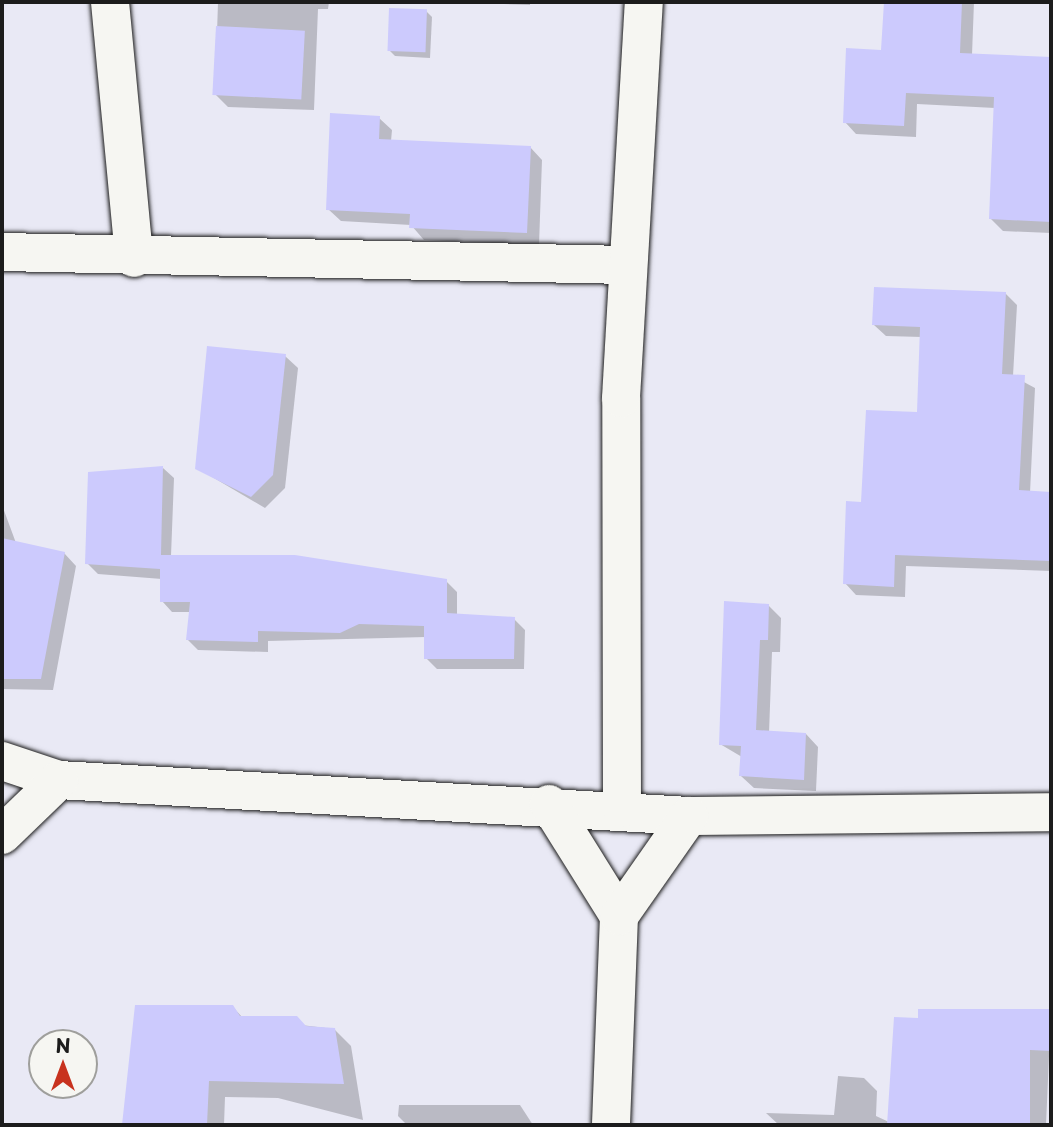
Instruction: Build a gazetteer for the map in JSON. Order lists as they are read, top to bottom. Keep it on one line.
{"north":"top"}
